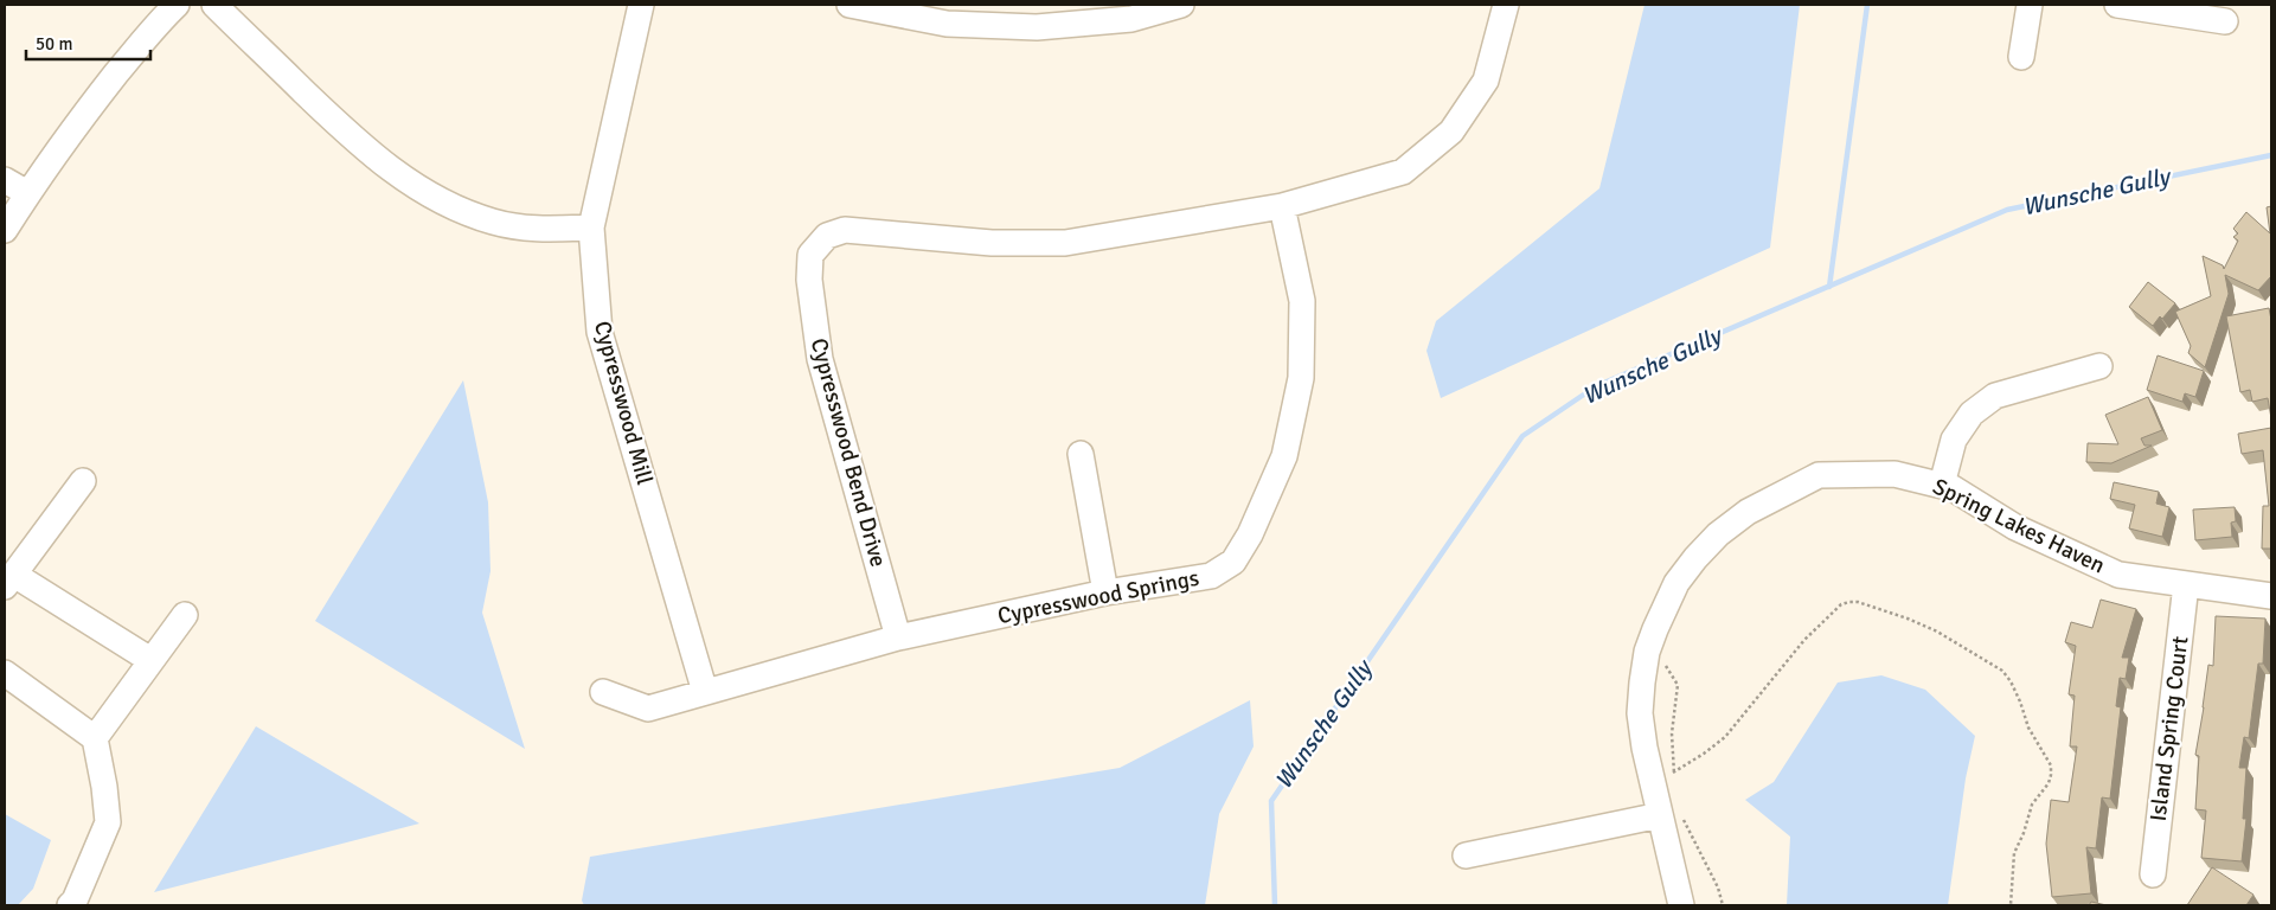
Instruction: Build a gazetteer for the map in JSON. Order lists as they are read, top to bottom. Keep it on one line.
{"streets":{"street":["Cypresswood Mill","Cypresswood Bend Drive","Spring Lakes Haven","Cypresswood Springs","Island Spring Court"]},"crossings":[["Cypresswood Mill","Cypresswood Springs"],["Cypresswood Bend Drive","Cypresswood Springs"],["Spring Lakes Haven","Island Spring Court"]],"water":["Wunsche Gully"],"scale_bar":"50 m"}
